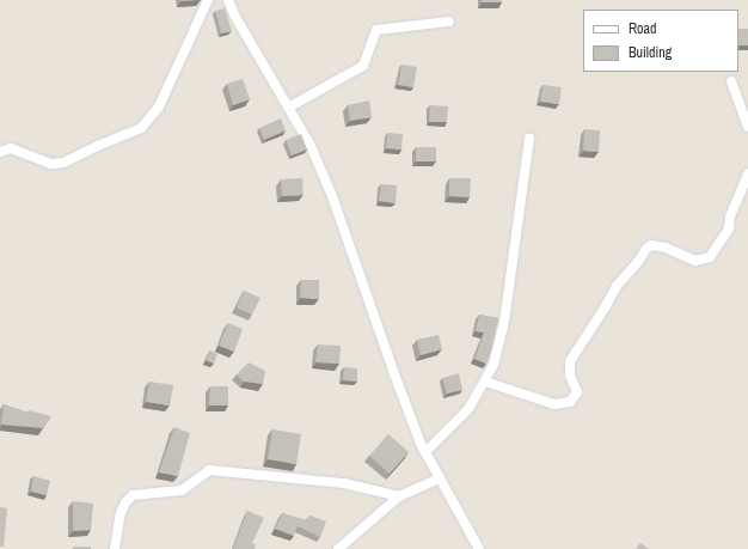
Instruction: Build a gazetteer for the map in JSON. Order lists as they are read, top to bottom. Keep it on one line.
{"legend":["Road","Building"]}
